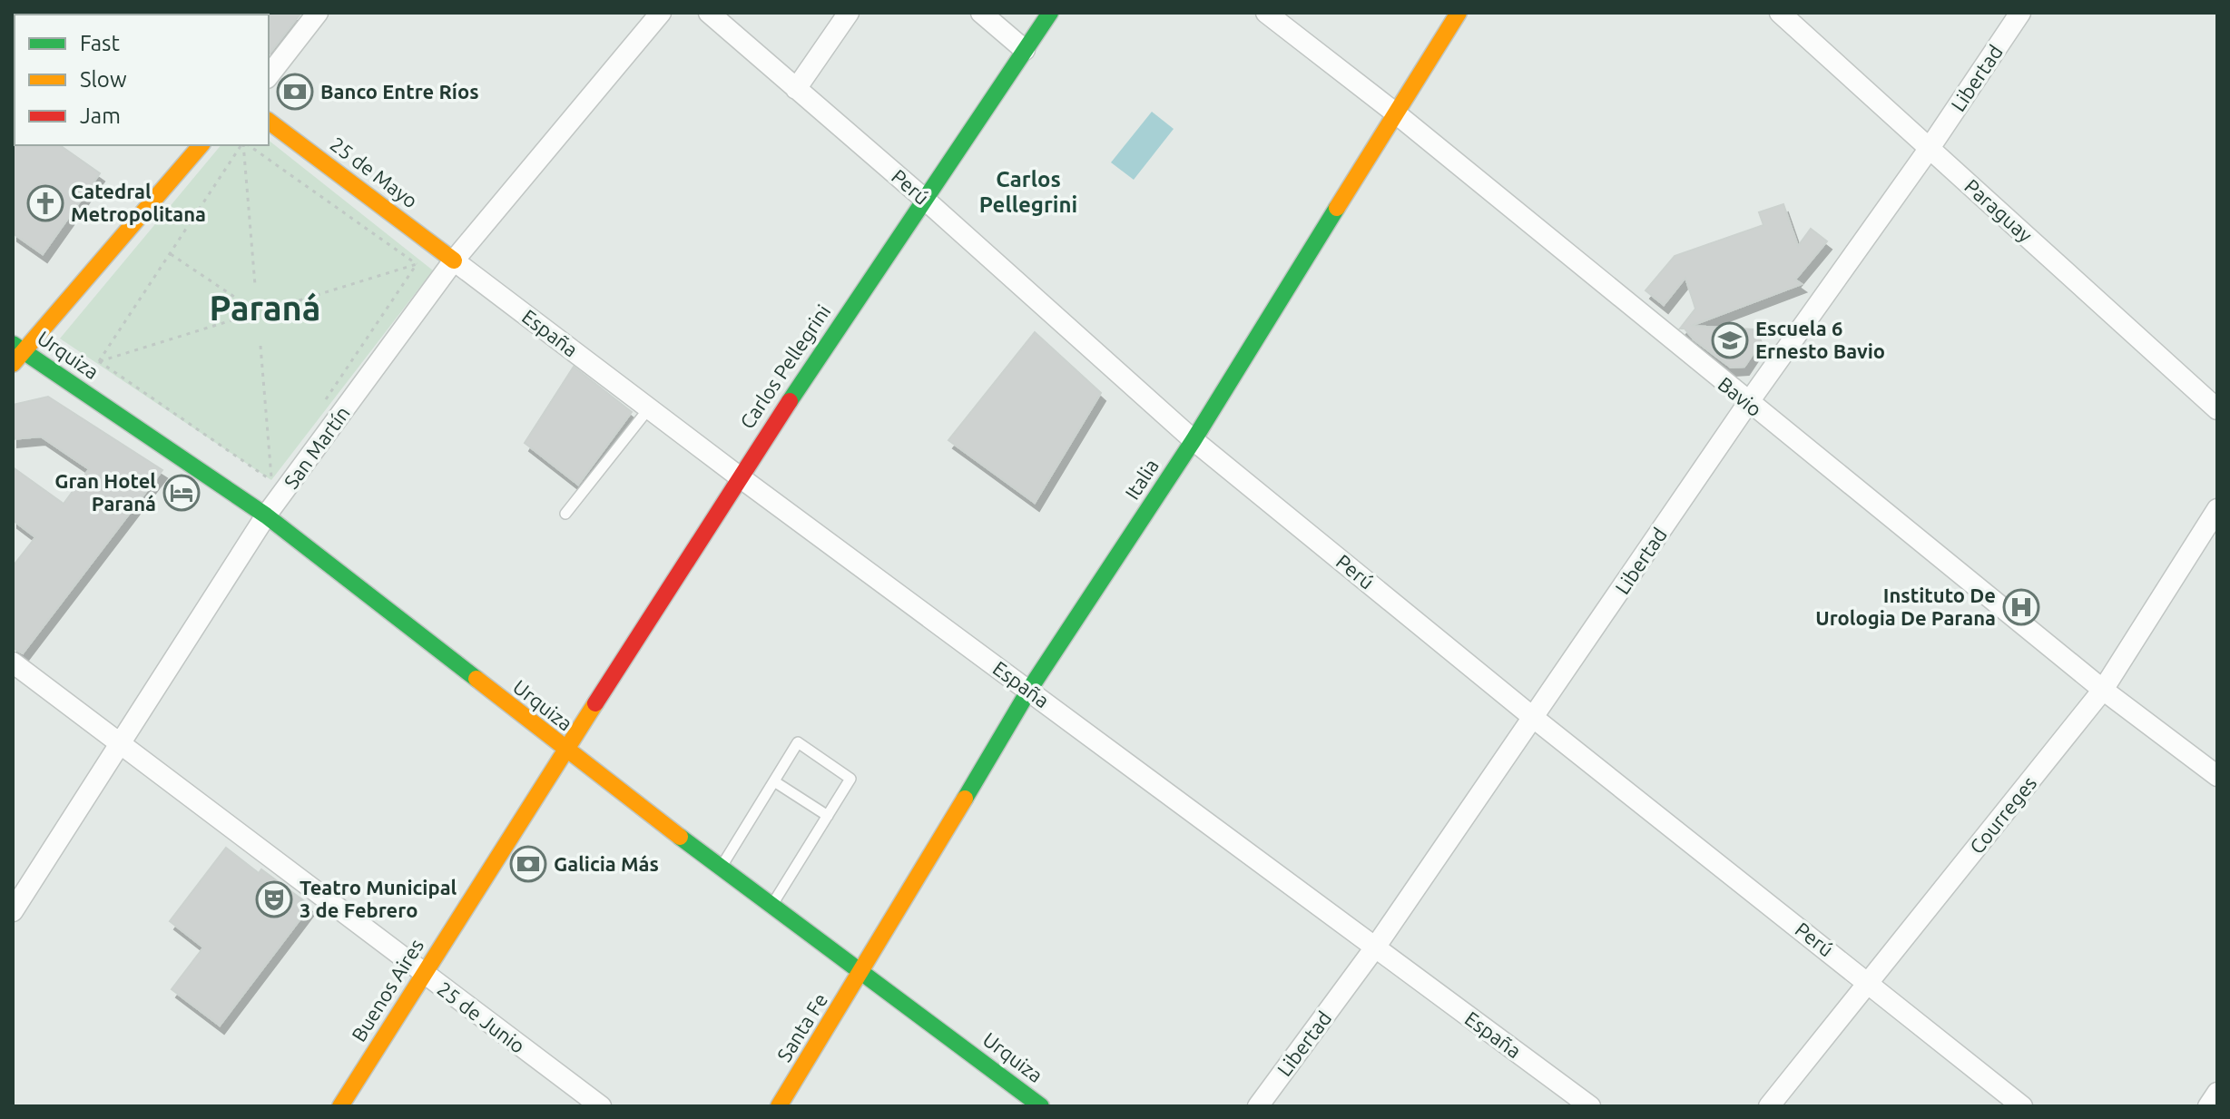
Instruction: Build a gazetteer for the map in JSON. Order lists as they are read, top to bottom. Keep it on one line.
{"streets":{"street":["Libertad","25 de Mayo","Perú","Paraguay","España","Urquiza","Carlos Pellegrini","Bavio","San Martín","Italia","Courreges","Buenos Aires","25 de Junio","Santa Fe"]},"crossings":[["Libertad","Perú"],["Libertad","Paraguay"],["Libertad","España"],["Libertad","Bavio"],["25 de Mayo","España"],["25 de Mayo","San Martín"],["Perú","Carlos Pellegrini"],["Perú","Italia"],["Perú","Courreges"],["España","Carlos Pellegrini"],["España","San Martín"],["España","Italia"],["Urquiza","Carlos Pellegrini"],["Urquiza","San Martín"],["Urquiza","Italia"],["Urquiza","Buenos Aires"],["Urquiza","Santa Fe"],["Carlos Pellegrini","Buenos Aires"],["Bavio","Italia"],["Bavio","Courreges"],["San Martín","25 de Junio"],["Italia","Santa Fe"],["Buenos Aires","25 de Junio"]],"districts":["Carlos Pellegrini","Paraná"],"places":{"bank":["Banco Entre Ríos","Galicia Más"],"church":["Catedral Metropolitana"],"school or university":["Escuela 6 Ernesto Bavio"],"hotel":["Gran Hotel Paraná"],"hospital":["Instituto De Urologia De Parana"],"theatre":["Teatro Municipal 3 de Febrero"]},"legend":["Fast","Slow","Jam"]}
